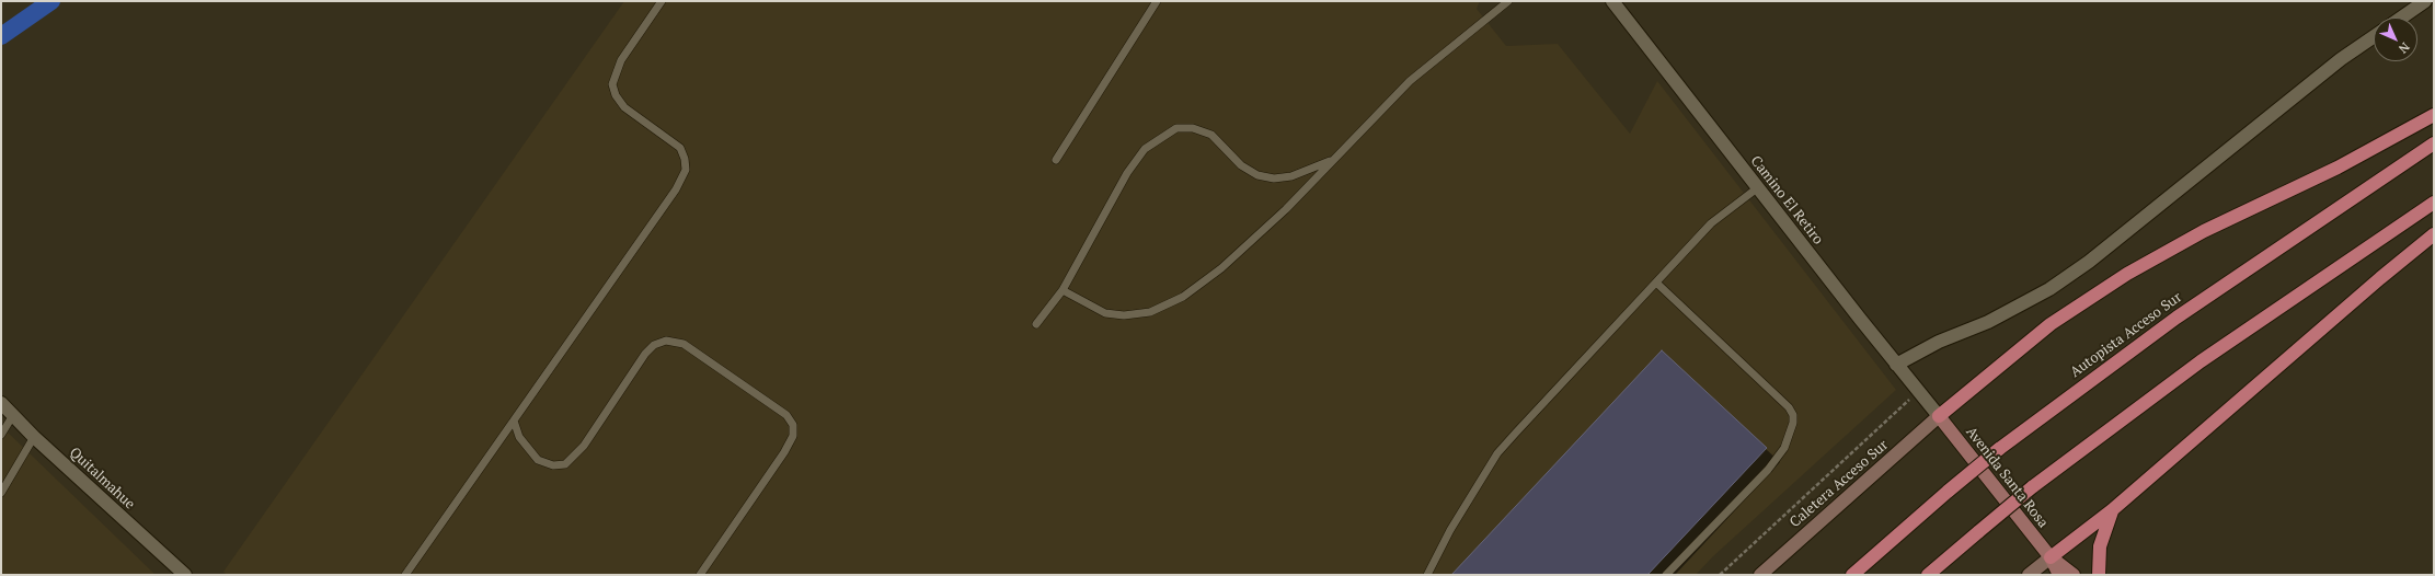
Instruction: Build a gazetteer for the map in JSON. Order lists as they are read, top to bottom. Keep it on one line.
{"streets":{"highway":["Autopista Acceso Sur"],"main road":["Avenida Santa Rosa","Caletera Acceso Sur"],"street":["Camino El Retiro","Quitalmahue"]},"crossings":[["Camino El Retiro","Avenida Santa Rosa"],["Camino El Retiro","Caletera Acceso Sur"],["Avenida Santa Rosa","Caletera Acceso Sur"]],"north":"bottom right"}
